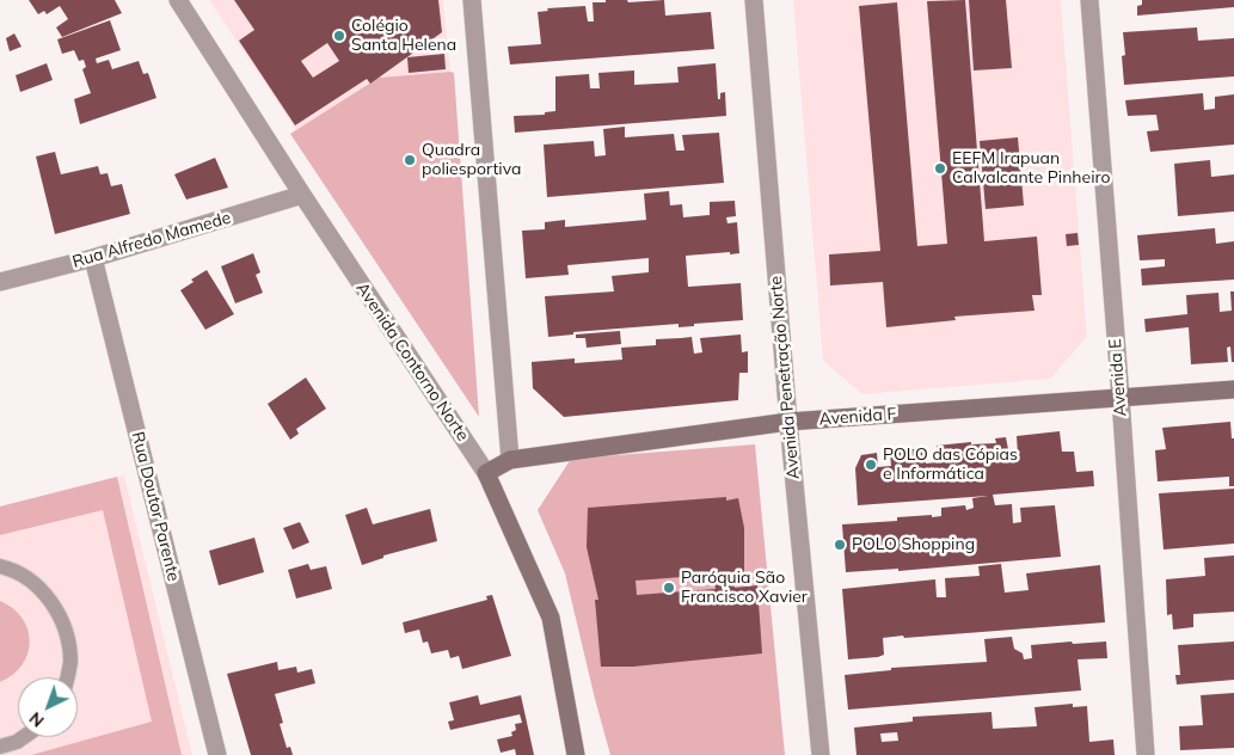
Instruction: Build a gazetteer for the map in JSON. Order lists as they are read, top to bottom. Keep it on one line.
{"streets":{"street":["Rua Alfredo Mamede","Avenida Contorno Norte","Avenida Penetração Norte","Avenida E","Avenida F","Rua Doutor Parente"]},"crossings":[["Rua Alfredo Mamede","Avenida Contorno Norte"],["Rua Alfredo Mamede","Rua Doutor Parente"],["Avenida Contorno Norte","Avenida F"],["Avenida Penetração Norte","Avenida F"],["Avenida E","Avenida F"]],"places":["Colégio Santa Helena","Quadra poliesportiva","EEFM Irapuan Calvalcante Pinheiro","POLO das Cópias e Informática","POLO Shopping","Paróquia São Francisco Xavier"],"north":"bottom left"}
